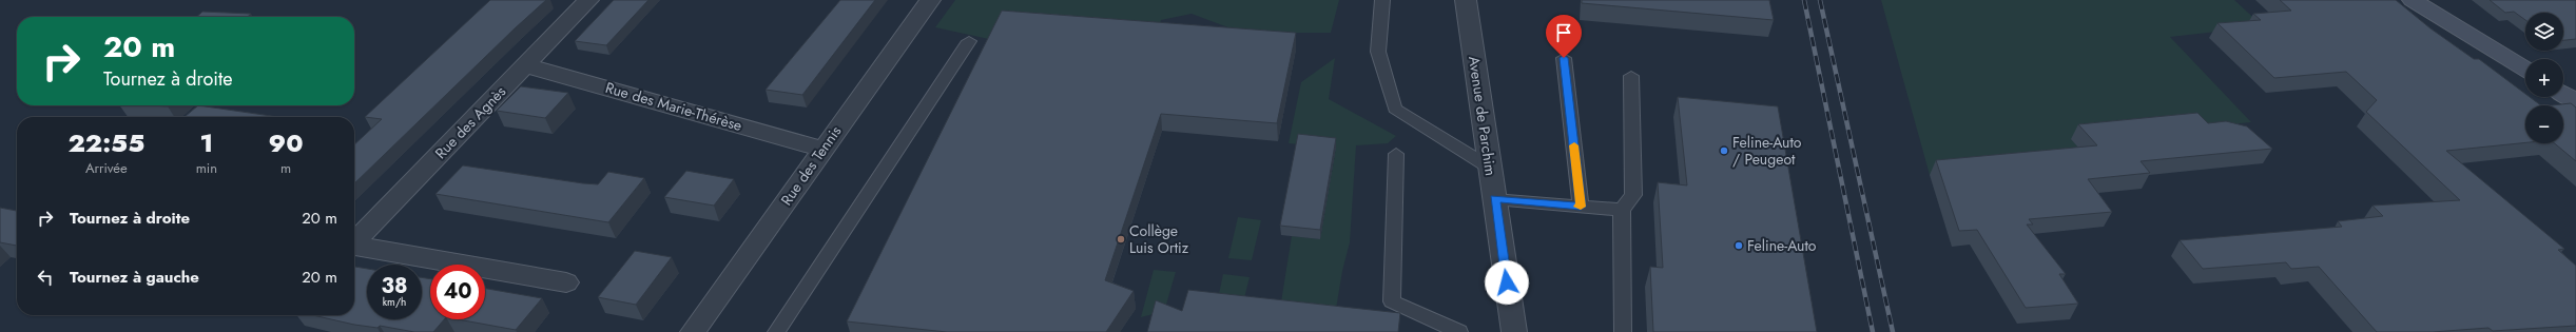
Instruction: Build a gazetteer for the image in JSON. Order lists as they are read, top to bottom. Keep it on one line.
{"streets":{"street":["Rue des Marie-Thérèse","Avenue de Parchim","Rue des Agnès","Rue des Tennis"]},"crossings":[["Rue des Marie-Thérèse","Rue des Agnès"],["Rue des Marie-Thérèse","Rue des Tennis"]],"places":["Feline-Auto / Peugeot","Collège Luis Ortiz","Feline-Auto"],"page":{"map_buttons":["+","−"],"turn":["20 m","Tournez à droite"],"eta":["22:55","Arrivée","1","min","90","m"],"list":[{"name":"Tournez à droite","value":"20 m"},{"name":"Tournez à gauche","value":"20 m"}],"speed":"38 km/h","limit":"40"}}
